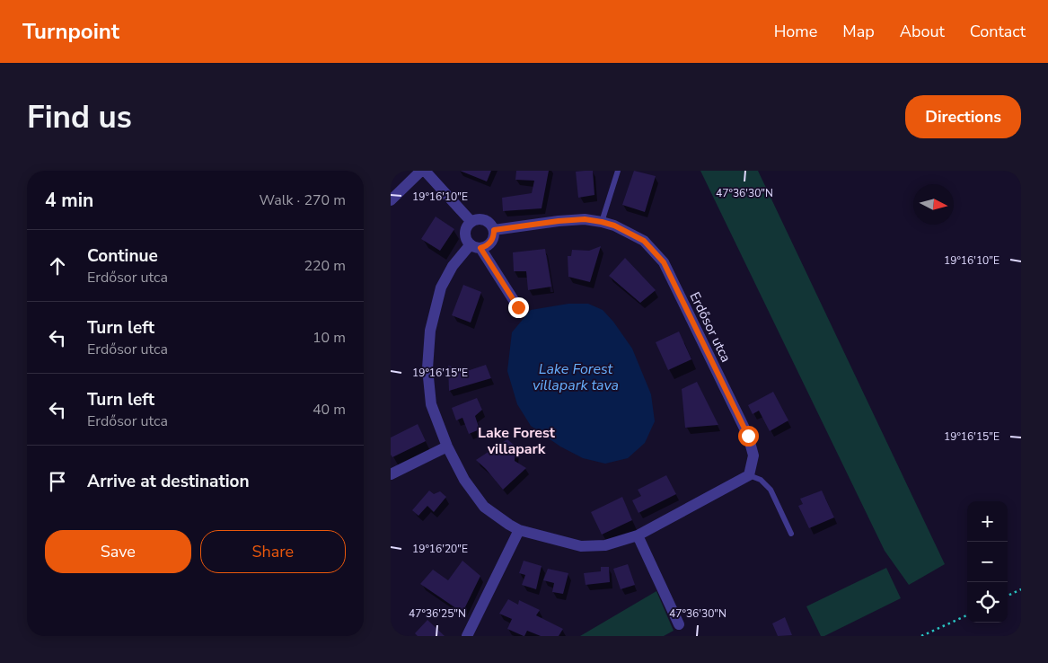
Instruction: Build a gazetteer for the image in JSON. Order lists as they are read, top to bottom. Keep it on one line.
{"streets":{"street":["Erdősor utca"]},"districts":["Lake Forest villapark"],"water":["Lake Forest villapark tava"],"north":"right","page":{"header":"Turnpoint","nav":["Home","Map","About","Contact"],"buttons":["Directions",["Save","Share"]],"title":"Find us","heading":["4 min","Walk · 270 m"],"list":[["Continue","Erdősor utca","220 m"],["Turn left","Erdősor utca","10 m"],["Turn left","Erdősor utca","40 m"],"Arrive at destination"],"map_buttons":["+","−"]},"coordinates":["47°36'30\"N","19°16'10\"E","19°16'15\"E","19°16'20\"E","47°36'25\"N"]}
